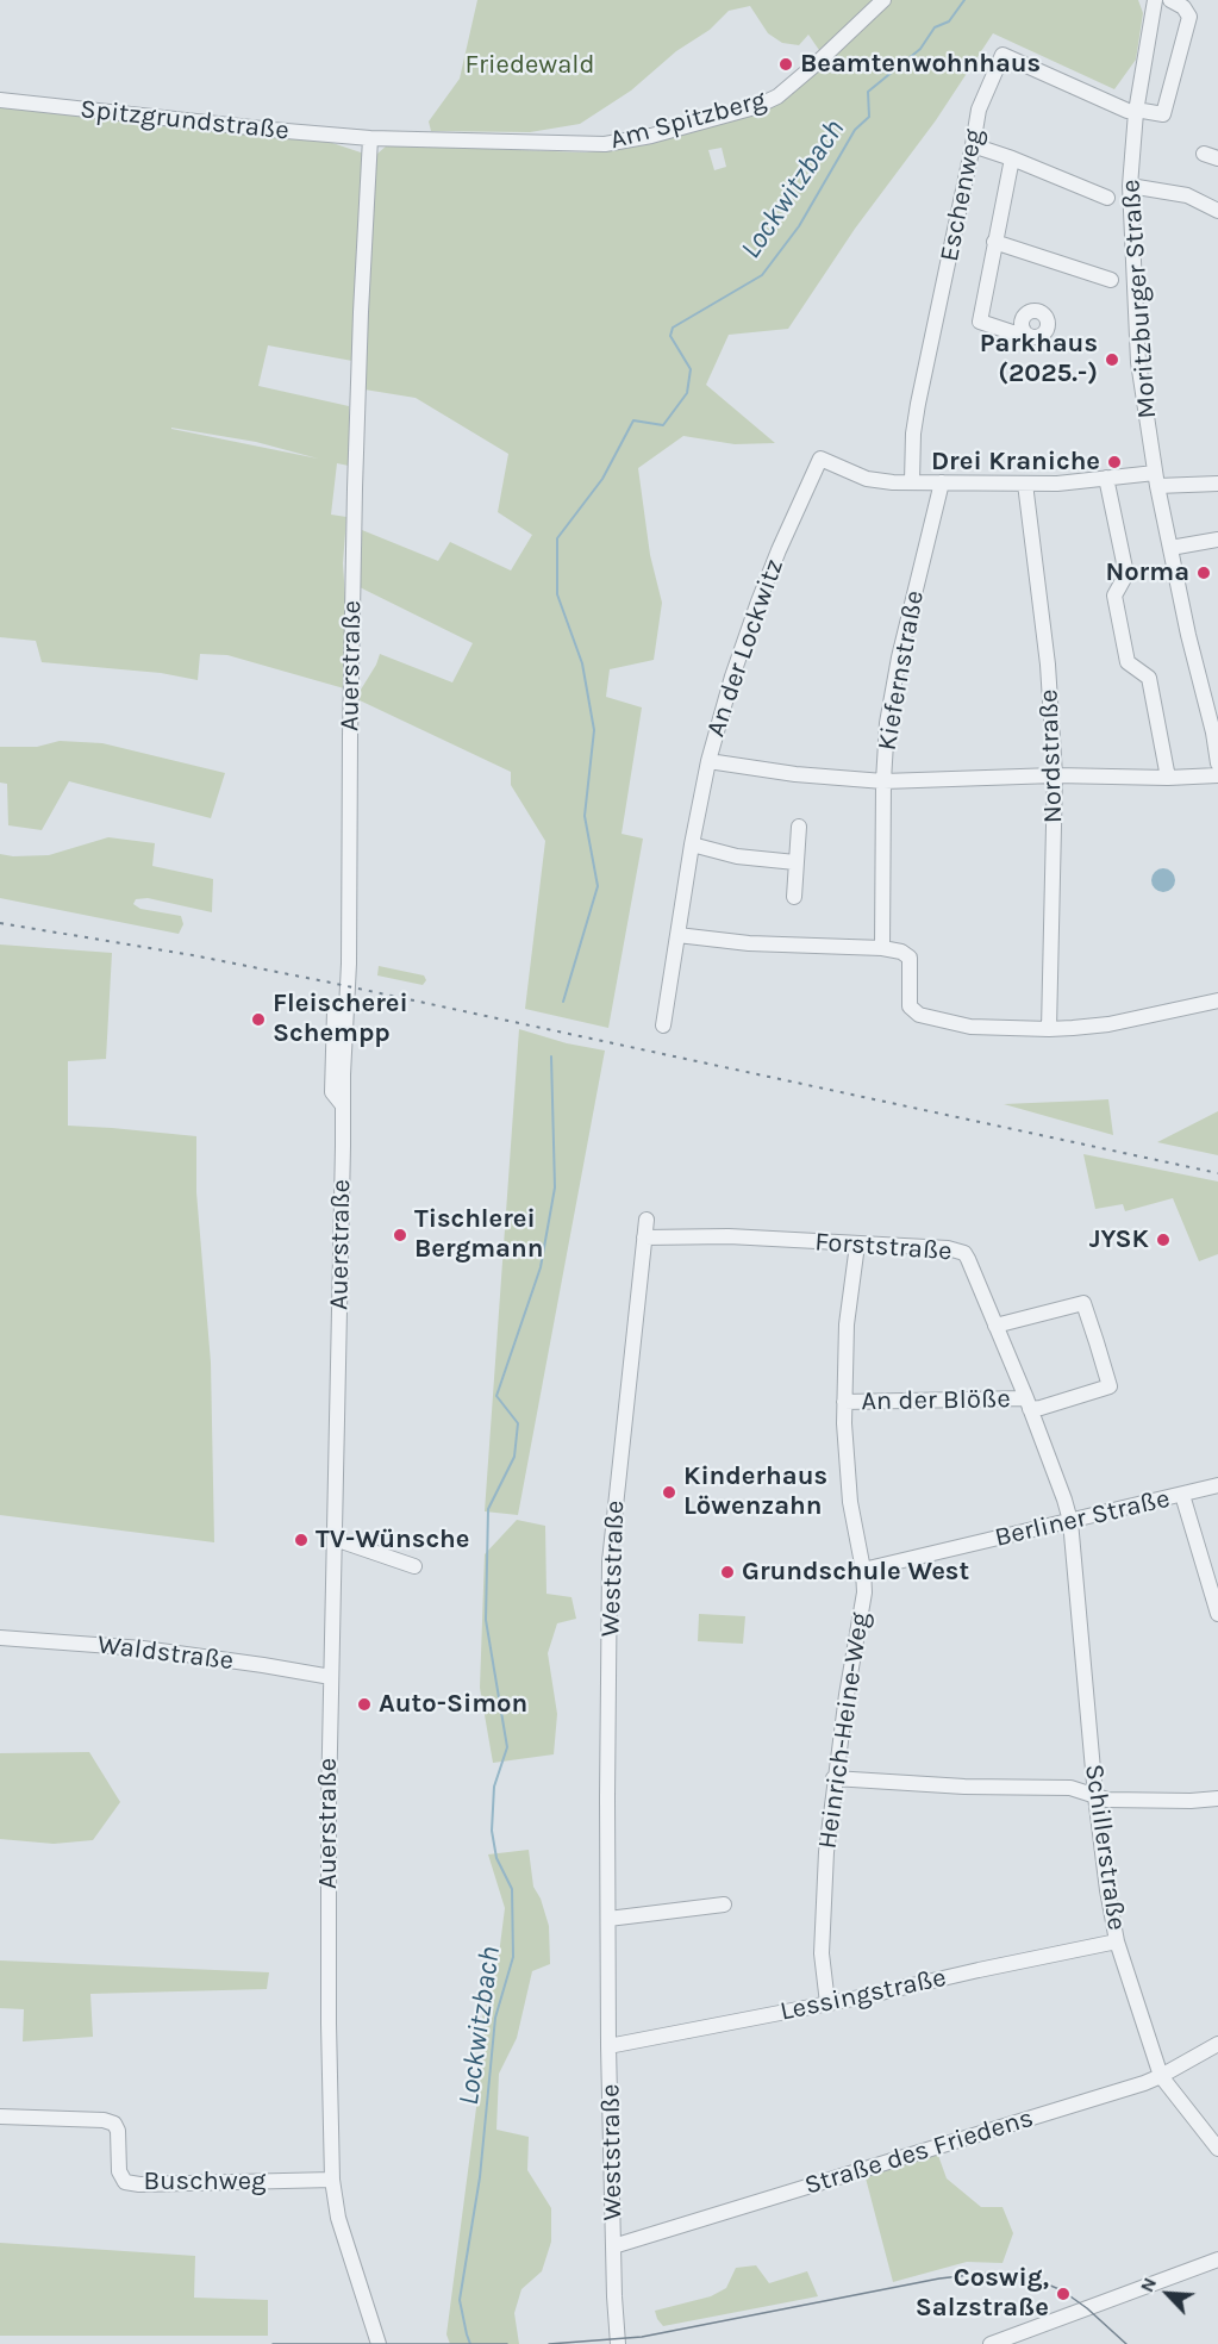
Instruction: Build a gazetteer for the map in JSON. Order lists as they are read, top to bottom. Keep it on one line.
{"streets":{"street":["Spitzgrundstraße","Am Spitzberg","Eschenweg","Moritzburger Straße","An der Lockwitz","Auerstraße","Kiefernstraße","Nordstraße","Forststraße","An der Blöße","Berliner Straße","Weststraße","Waldstraße","Heinrich-Heine-Weg","Schillerstraße","Lessingstraße","Straße des Friedens","Buschweg"]},"crossings":[["Spitzgrundstraße","Am Spitzberg"],["Spitzgrundstraße","Auerstraße"],["Am Spitzberg","Auerstraße"],["Eschenweg","Moritzburger Straße"],["Eschenweg","An der Lockwitz"],["Auerstraße","Waldstraße"],["Auerstraße","Buschweg"],["Forststraße","An der Blöße"],["Forststraße","Berliner Straße"],["Forststraße","Weststraße"],["Forststraße","Heinrich-Heine-Weg"],["Forststraße","Schillerstraße"],["An der Blöße","Heinrich-Heine-Weg"],["Berliner Straße","Heinrich-Heine-Weg"],["Berliner Straße","Schillerstraße"],["Weststraße","Lessingstraße"],["Weststraße","Straße des Friedens"],["Heinrich-Heine-Weg","Lessingstraße"],["Schillerstraße","Lessingstraße"],["Schillerstraße","Straße des Friedens"]],"water":["Lockwitzbach"],"parks":["Friedewald"],"places":["Beamtenwohnhaus","Parkhaus (2025.-)","Drei Kraniche","Norma","Fleischerei Schempp","Tischlerei Bergmann","JYSK","Kinderhaus Löwenzahn","TV-Wünsche","Grundschule West","Auto-Simon","Coswig, Salzstraße"],"north":"top left"}
